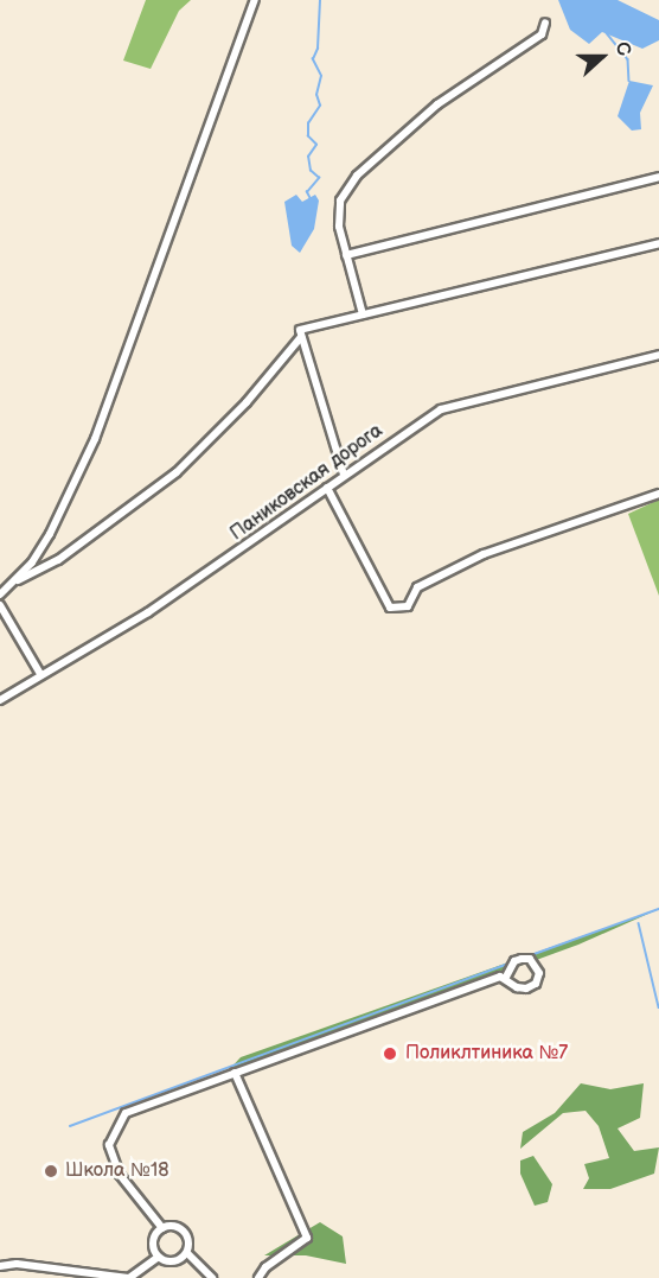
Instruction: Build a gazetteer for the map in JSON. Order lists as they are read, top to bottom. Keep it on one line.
{"streets":{"street":["Паниковская дорога"]},"places":["Поликлтиника №7","Школа №18"],"north":"right"}
